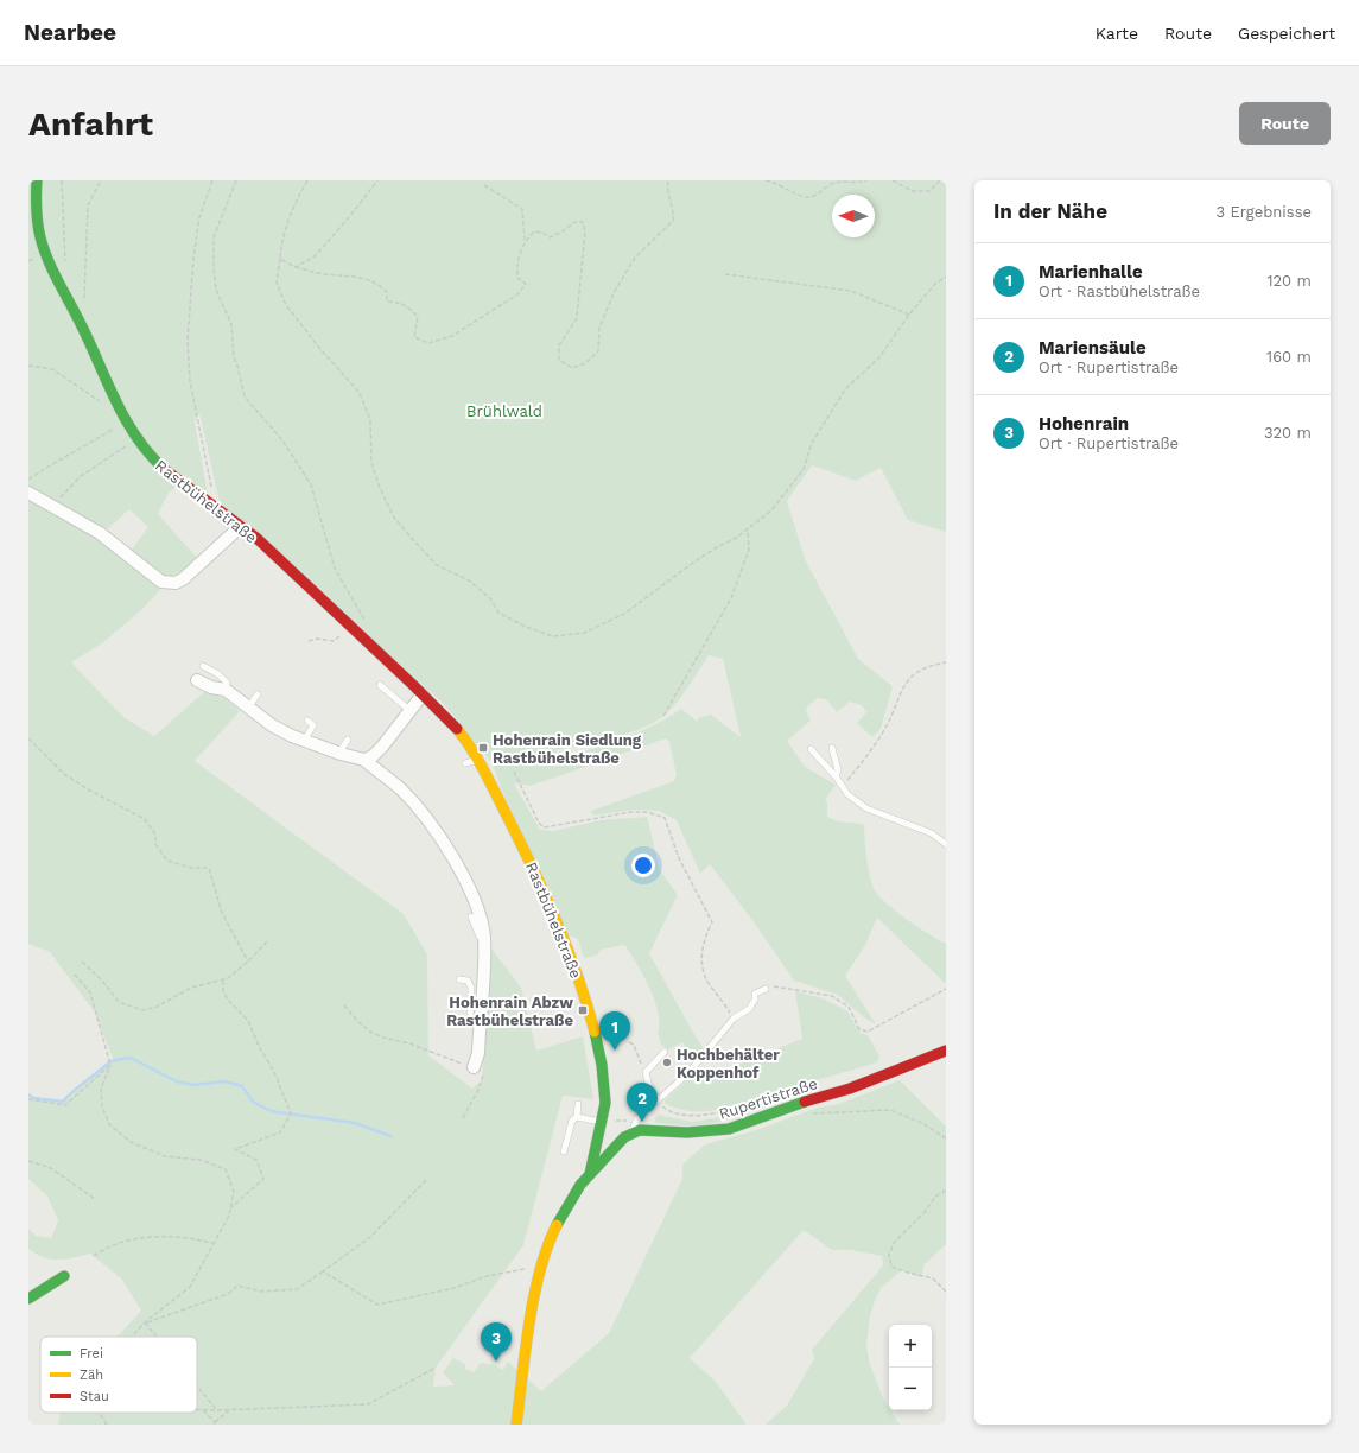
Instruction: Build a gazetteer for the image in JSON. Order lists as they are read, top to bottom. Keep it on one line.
{"streets":{"street":["Rastbühelstraße","Rupertistraße"]},"crossings":[["Rastbühelstraße","Rupertistraße"]],"parks":["Brühlwald"],"places":{"transit":["Hohenrain Siedlung Rastbühelstraße","Hohenrain Abzw Rastbühelstraße"],"other":["Hochbehälter Koppenhof"]},"legend":["Frei","Zäh","Stau"],"north":"left","page":{"header":"Nearbee","nav":["Karte","Route","Gespeichert"],"buttons":"Route","title":"Anfahrt","heading":["In der Nähe","3 Ergebnisse"],"list":[{"mark":"1","name":"Marienhalle","note":"Ort · Rastbühelstraße","value":"120 m"},{"mark":"2","name":"Mariensäule","note":"Ort · Rupertistraße","value":"160 m"},{"mark":"3","name":"Hohenrain","note":"Ort · Rupertistraße","value":"320 m"}],"pins":["1","2","3"],"map_buttons":["+","−"]}}
